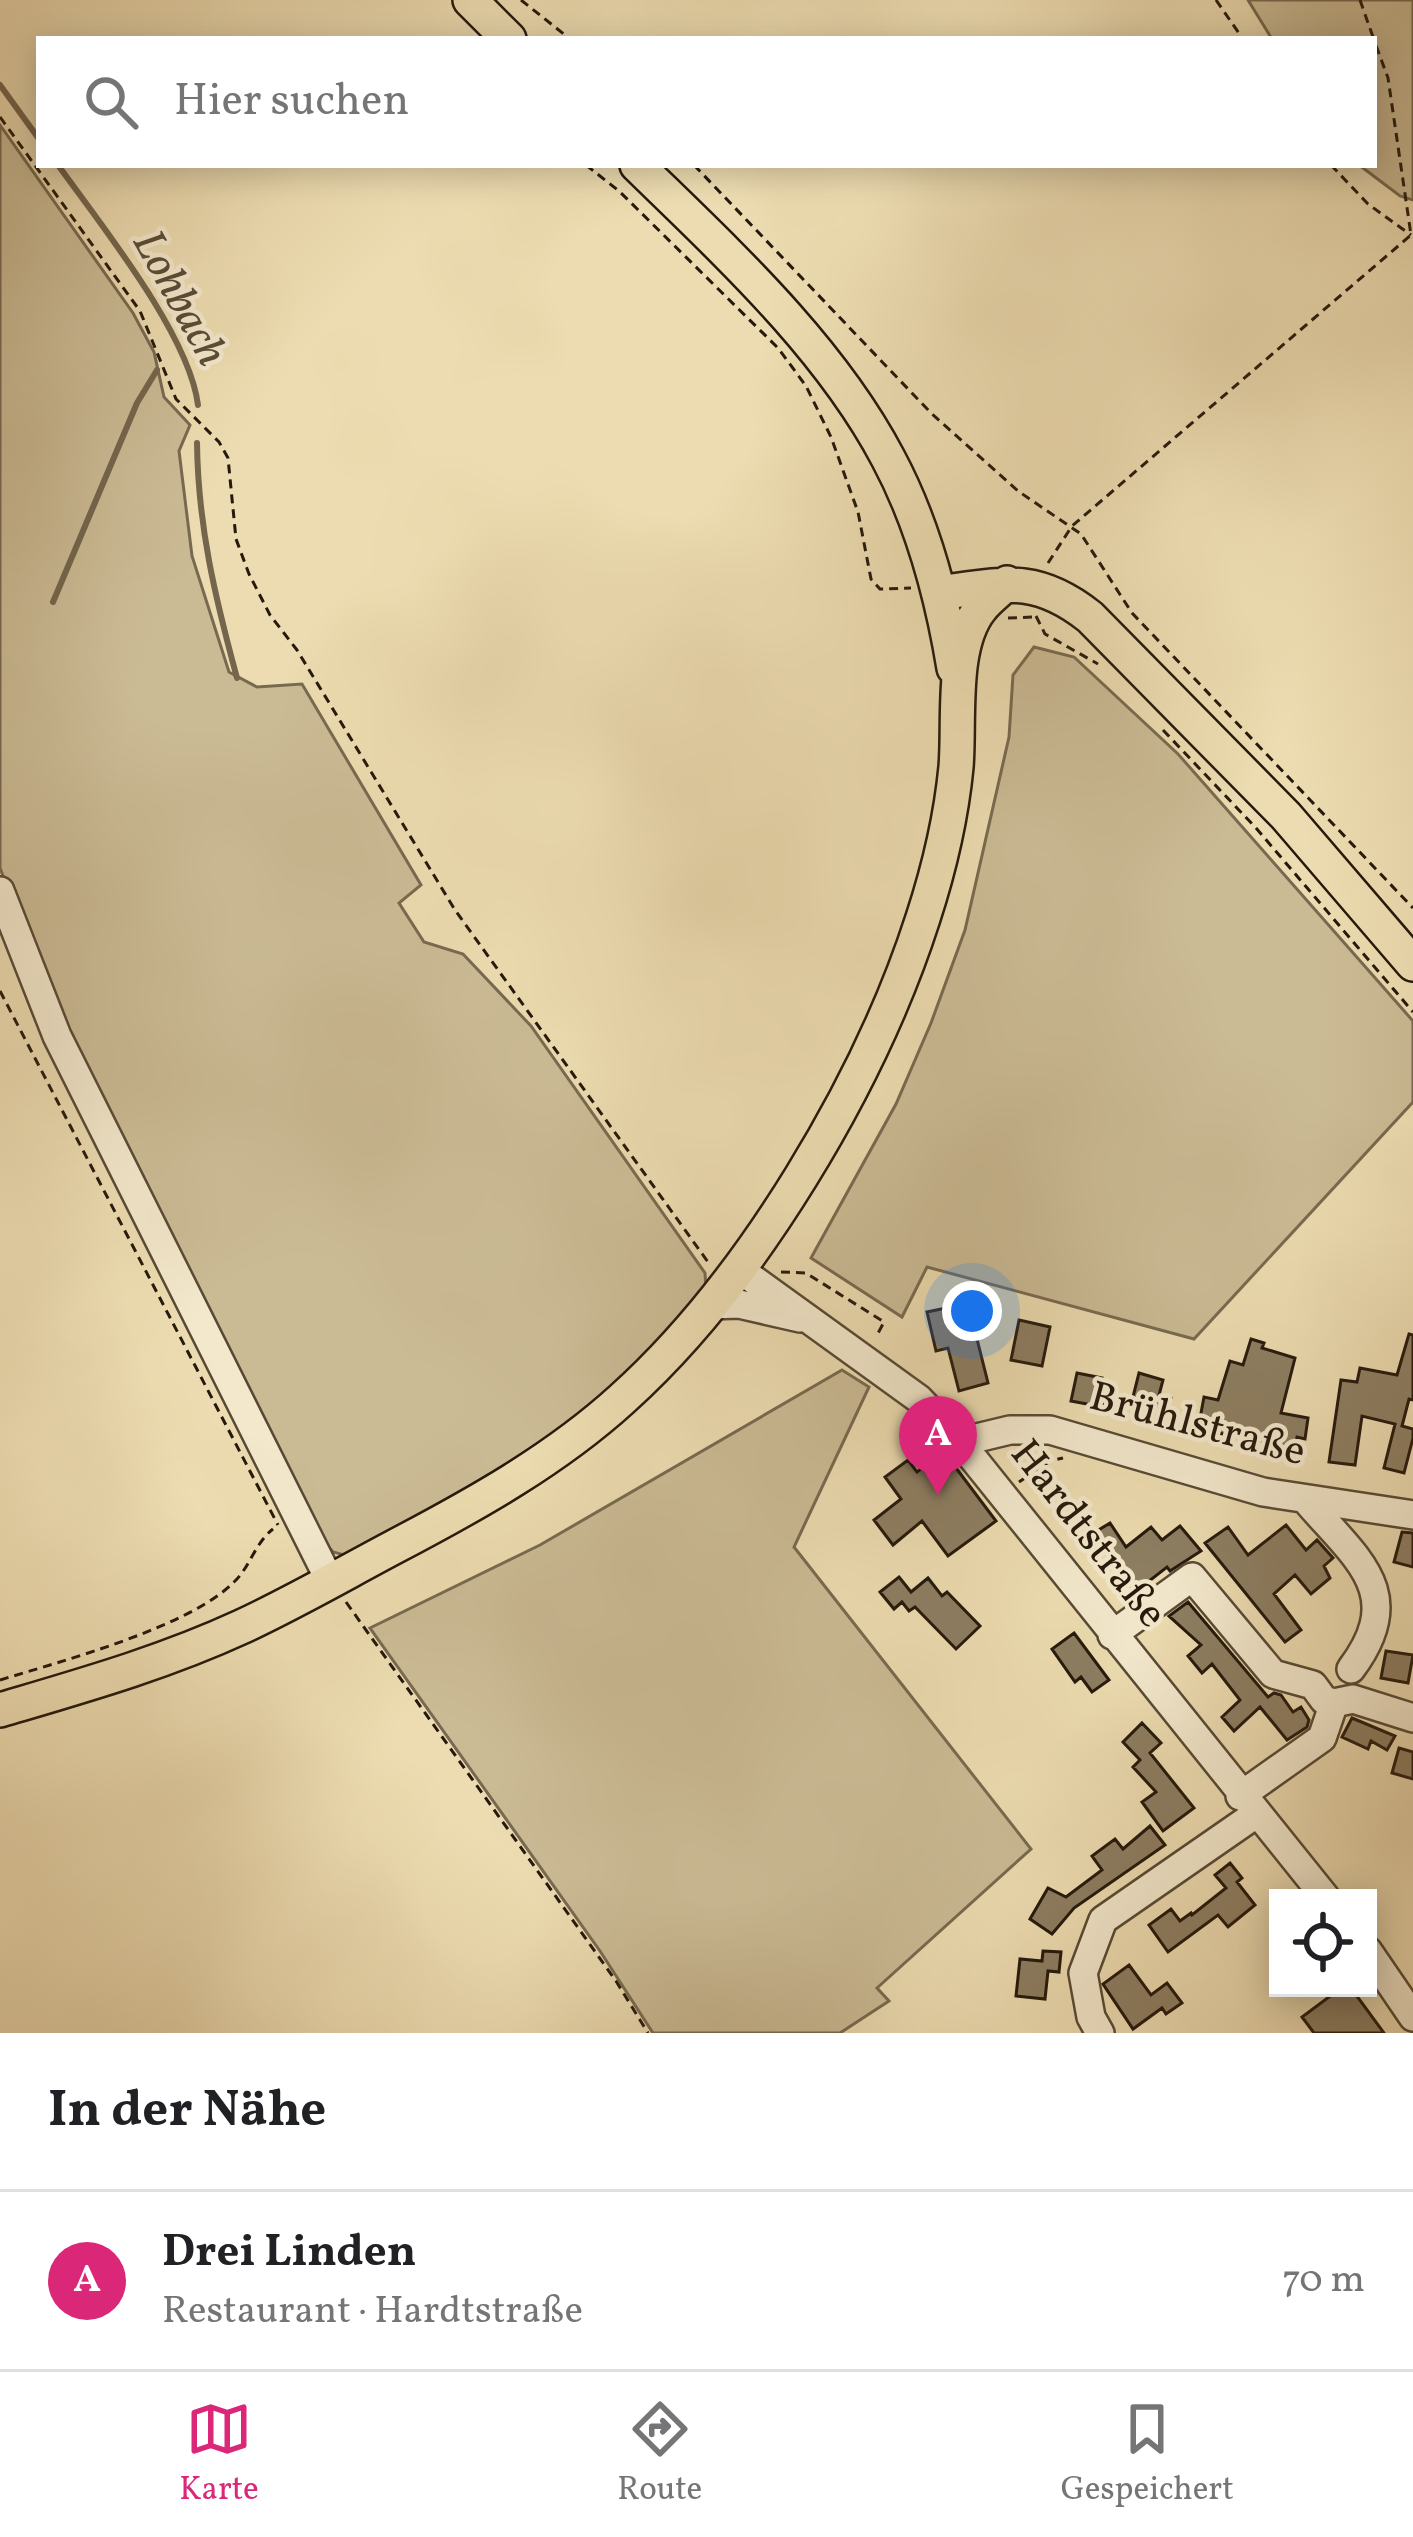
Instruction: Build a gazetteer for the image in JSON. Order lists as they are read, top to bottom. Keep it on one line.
{"streets":{"street":["Brühlstraße","Hardtstraße"]},"crossings":[["Brühlstraße","Hardtstraße"]],"water":["Lohbach"],"page":{"search":"Hier suchen","pins":"A","heading":"In der Nähe","list":[{"mark":"A","name":"Drei Linden","note":"Restaurant · Hardtstraße","value":"70 m"}],"nav":["Karte","Route","Gespeichert"]}}
